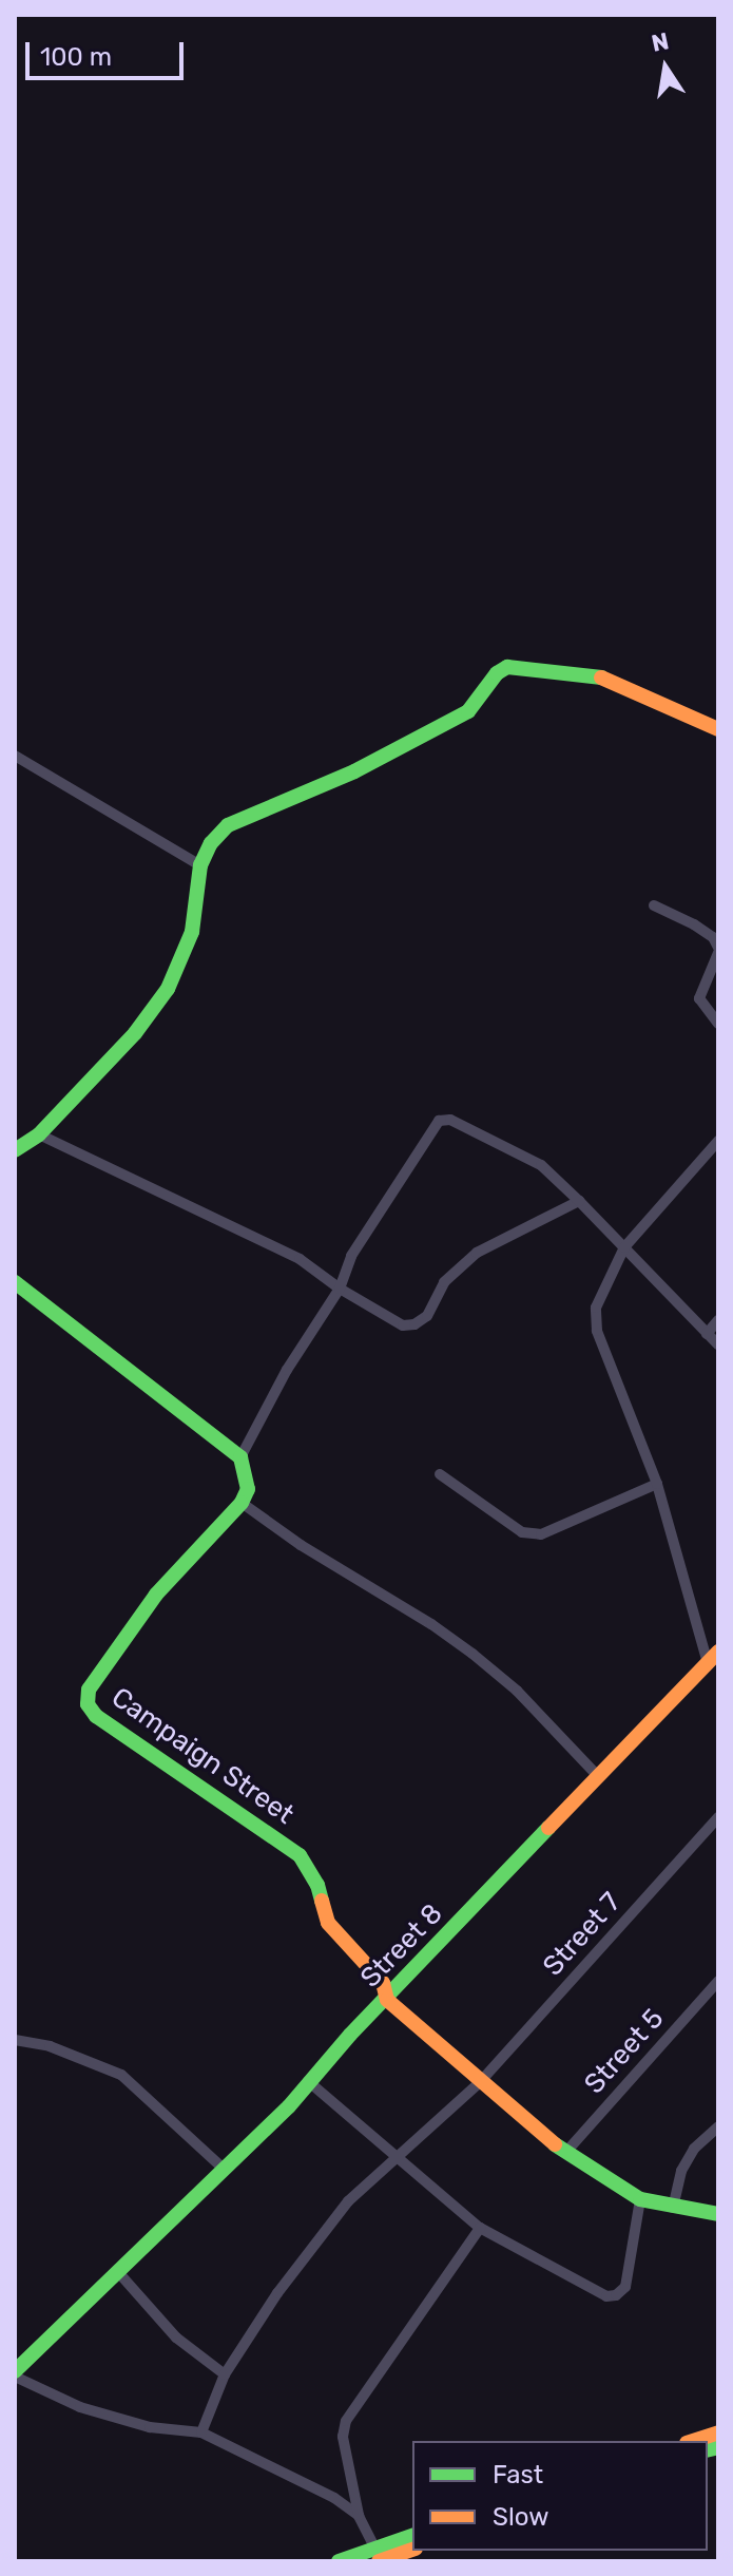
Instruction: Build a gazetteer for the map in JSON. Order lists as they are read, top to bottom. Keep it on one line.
{"streets":{"main road":["Campaign Street","Street 8"],"street":["Street 7","Street 5"]},"crossings":[["Campaign Street","Street 7"],["Campaign Street","Street 8"],["Campaign Street","Street 5"]],"legend":["Fast","Slow"],"scale_bar":"100 m","north":"top"}
